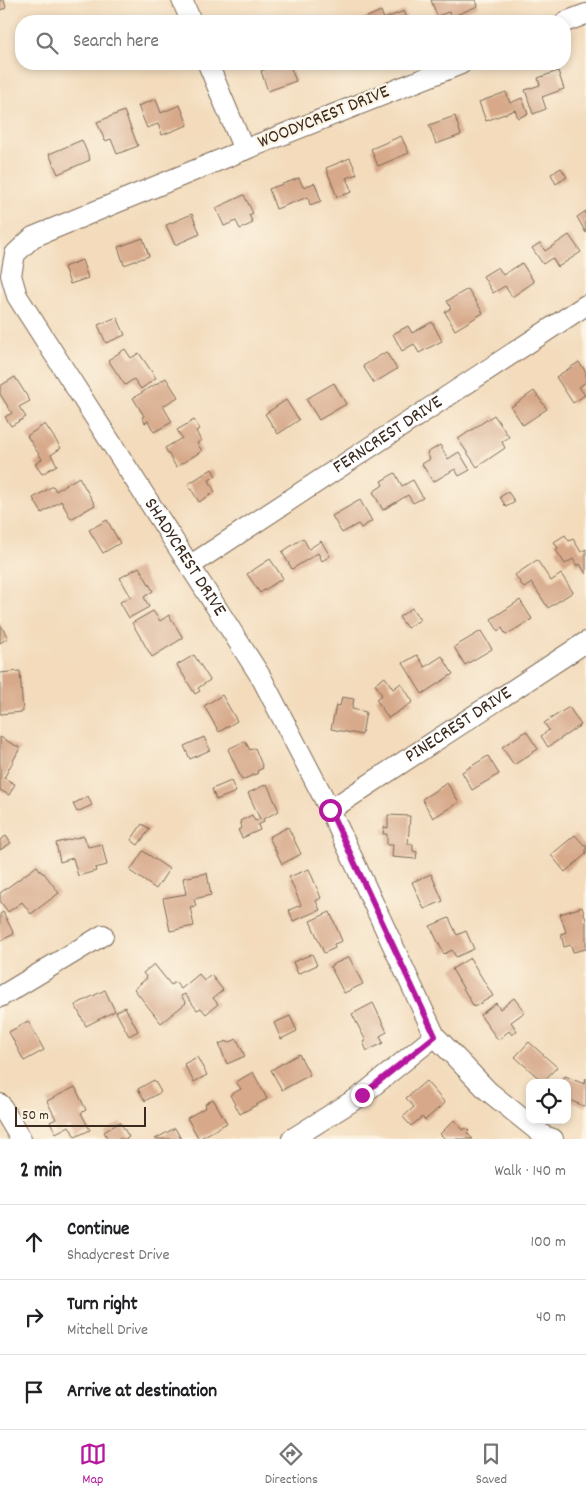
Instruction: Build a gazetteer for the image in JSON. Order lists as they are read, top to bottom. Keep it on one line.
{"streets":{"street":["WOODYCREST DRIVE","FERNCREST DRIVE","SHADYCREST DRIVE","PINECREST DRIVE"]},"crossings":[["WOODYCREST DRIVE","SHADYCREST DRIVE"],["FERNCREST DRIVE","SHADYCREST DRIVE"],["SHADYCREST DRIVE","PINECREST DRIVE"]],"scale_bar":"50 m","page":{"search":"Search here","scale":"50 m","heading":["2 min","Walk · 140 m"],"list":[["Continue","Shadycrest Drive","100 m"],["Turn right","Mitchell Drive","40 m"],"Arrive at destination"],"nav":["Map","Directions","Saved"]}}
